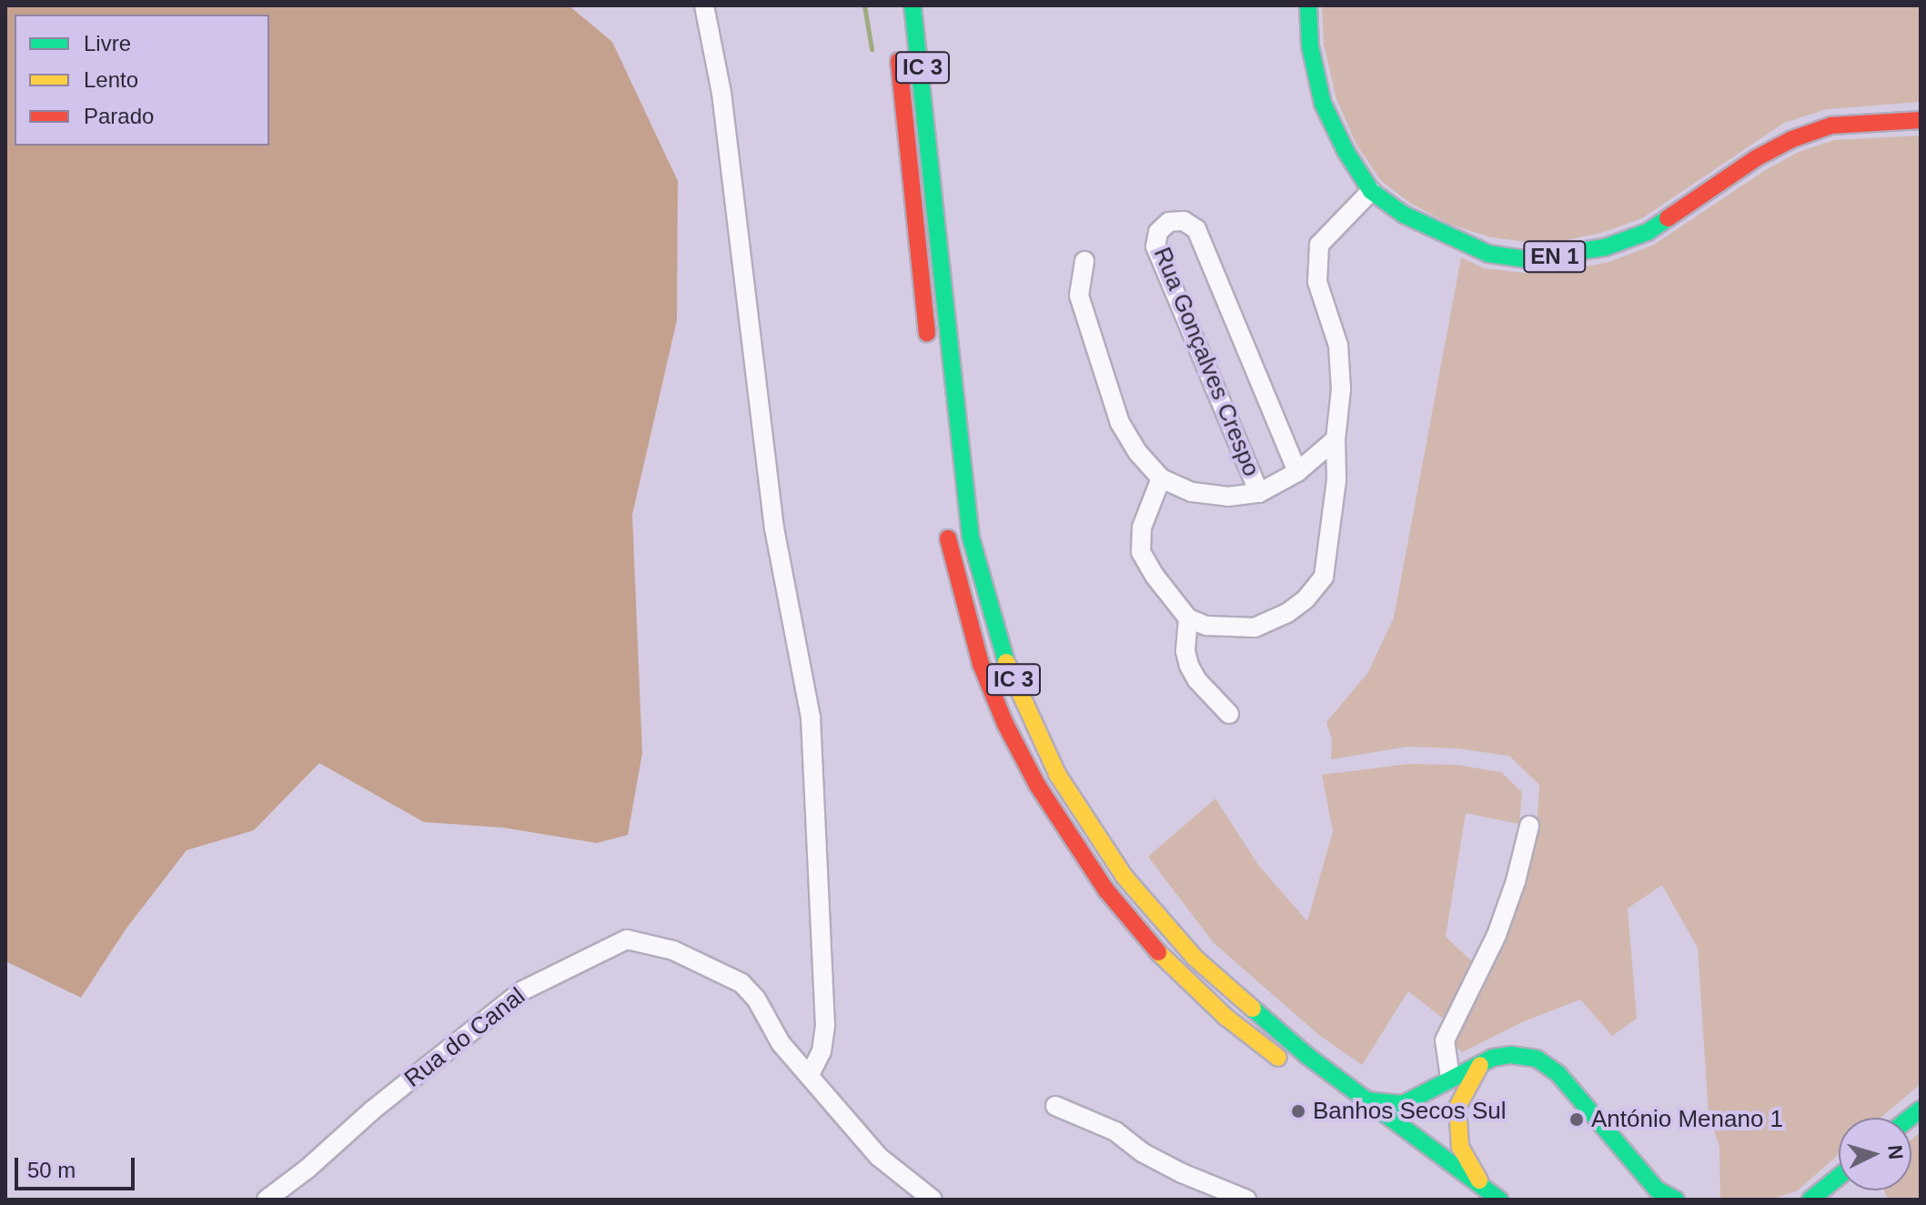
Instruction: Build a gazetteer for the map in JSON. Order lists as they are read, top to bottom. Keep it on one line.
{"streets":{"main road":["IC 3","EN 1"],"street":["Rua Gonçalves Crespo","Rua do Canal"]},"places":["Banhos Secos Sul","António Menano 1"],"legend":["Livre","Lento","Parado"],"scale_bar":"50 m","north":"right"}
